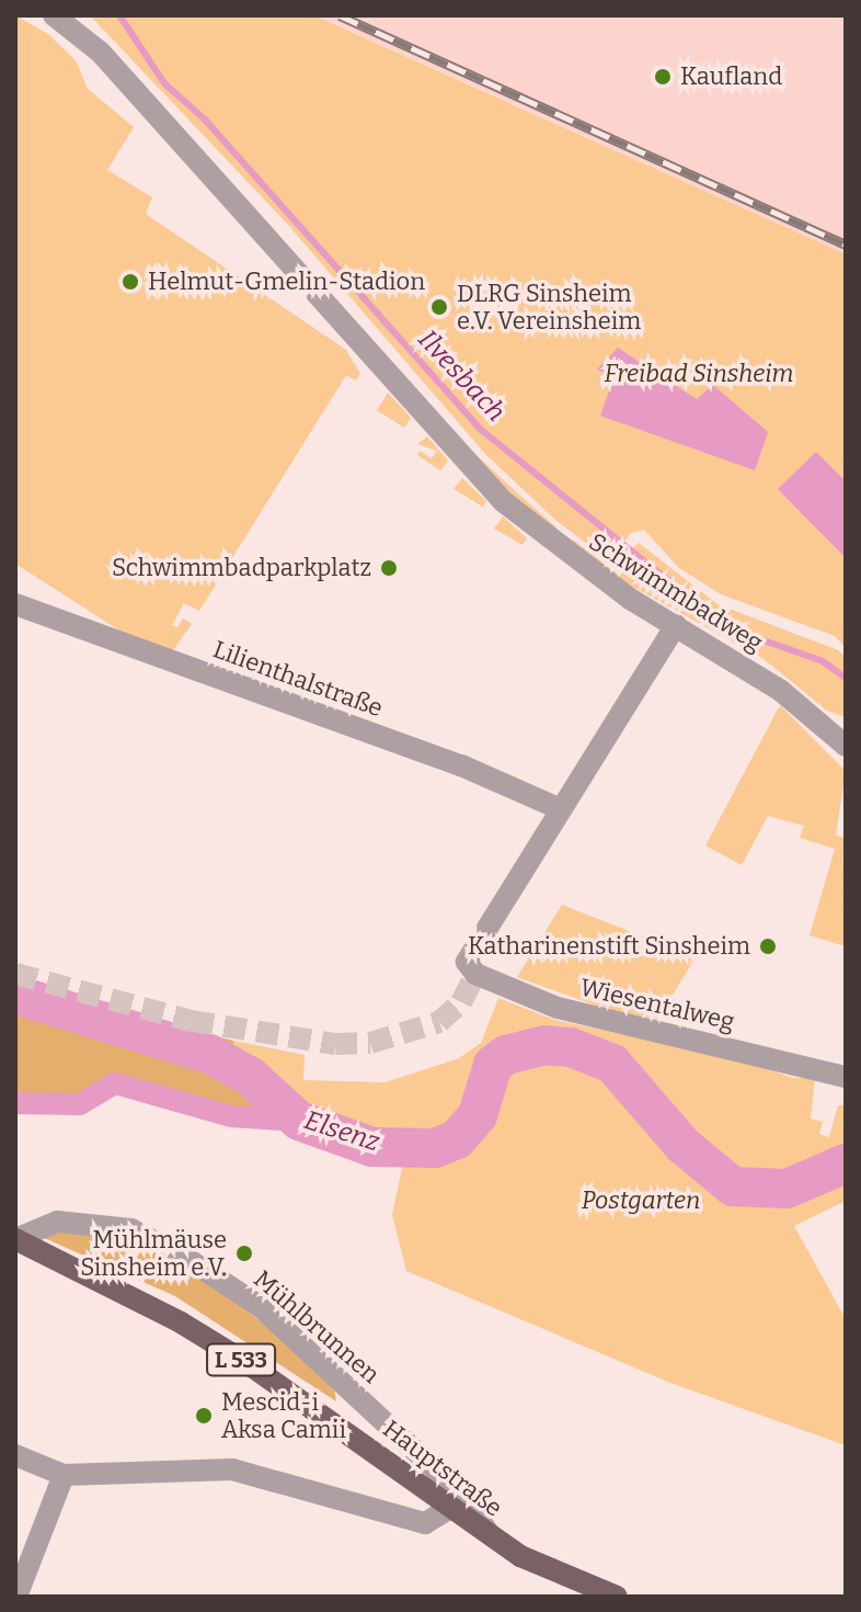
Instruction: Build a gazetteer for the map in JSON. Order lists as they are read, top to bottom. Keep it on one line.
{"streets":{"main road":["L 533","Hauptstraße"],"street":["Schwimmbadweg","Lilienthalstraße","Wiesentalweg","Mühlbrunnen"]},"crossings":[["Lilienthalstraße","Wiesentalweg"],["Mühlbrunnen","Hauptstraße"]],"water":["Ilvesbach","Elsenz"],"parks":["Freibad Sinsheim","Postgarten"],"places":["Kaufland","Helmut-Gmelin-Stadion","DLRG Sinsheim e.V. Vereinsheim","Schwimmbadparkplatz","Katharinenstift Sinsheim","Mühlmäuse Sinsheim e.V.","Mescid-i Aksa Camii"]}
